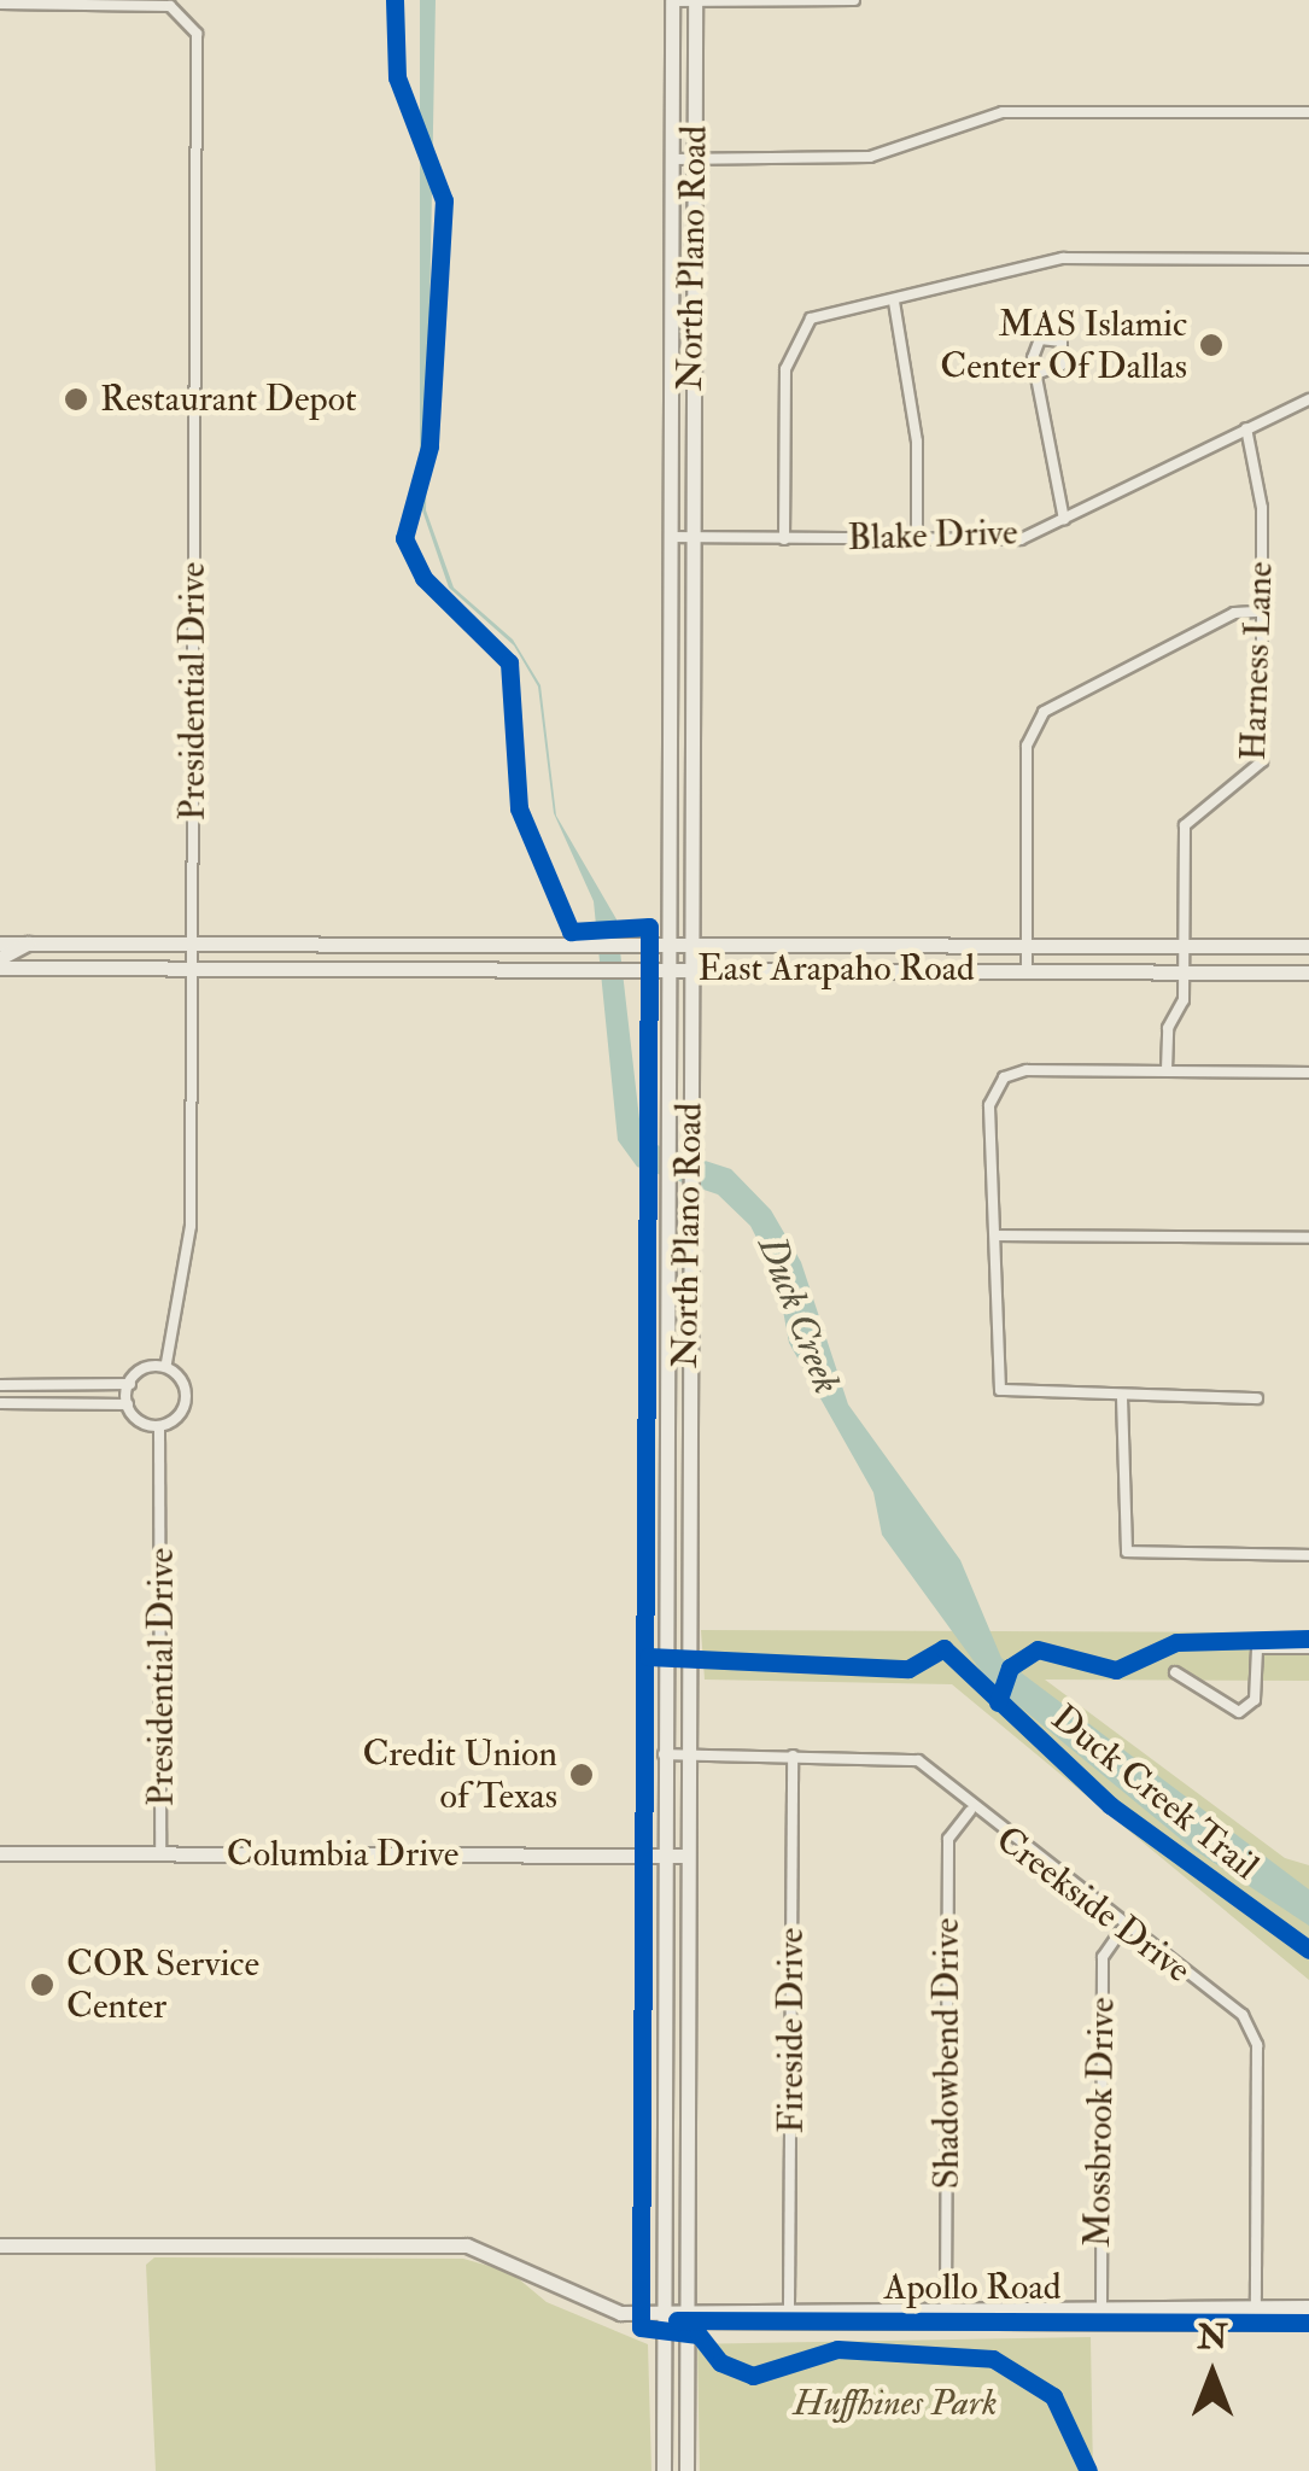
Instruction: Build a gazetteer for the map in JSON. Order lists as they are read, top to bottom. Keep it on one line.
{"streets":{"main road":["North Plano Road","East Arapaho Road","Columbia Drive","Apollo Road"],"street":["Blake Drive","Harness Lane","Presidential Drive","Creekside Drive","Fireside Drive","Shadowbend Drive","Mossbrook Drive"],"cycle path":["Duck Creek Trail"]},"crossings":[["North Plano Road","Blake Drive"],["North Plano Road","East Arapaho Road"],["North Plano Road","Columbia Drive"],["North Plano Road","Creekside Drive"],["North Plano Road","Apollo Road"],["Blake Drive","Harness Lane"],["Harness Lane","East Arapaho Road"],["Presidential Drive","East Arapaho Road"],["Presidential Drive","Columbia Drive"],["Creekside Drive","Fireside Drive"],["Creekside Drive","Shadowbend Drive"],["Creekside Drive","Mossbrook Drive"],["Creekside Drive","Apollo Road"],["Fireside Drive","Apollo Road"],["Shadowbend Drive","Apollo Road"],["Mossbrook Drive","Apollo Road"]],"water":["Duck Creek"],"parks":["Huffhines Park"],"places":["MAS Islamic Center Of Dallas","Restaurant Depot","Credit Union of Texas","COR Service Center"],"north":"top"}
